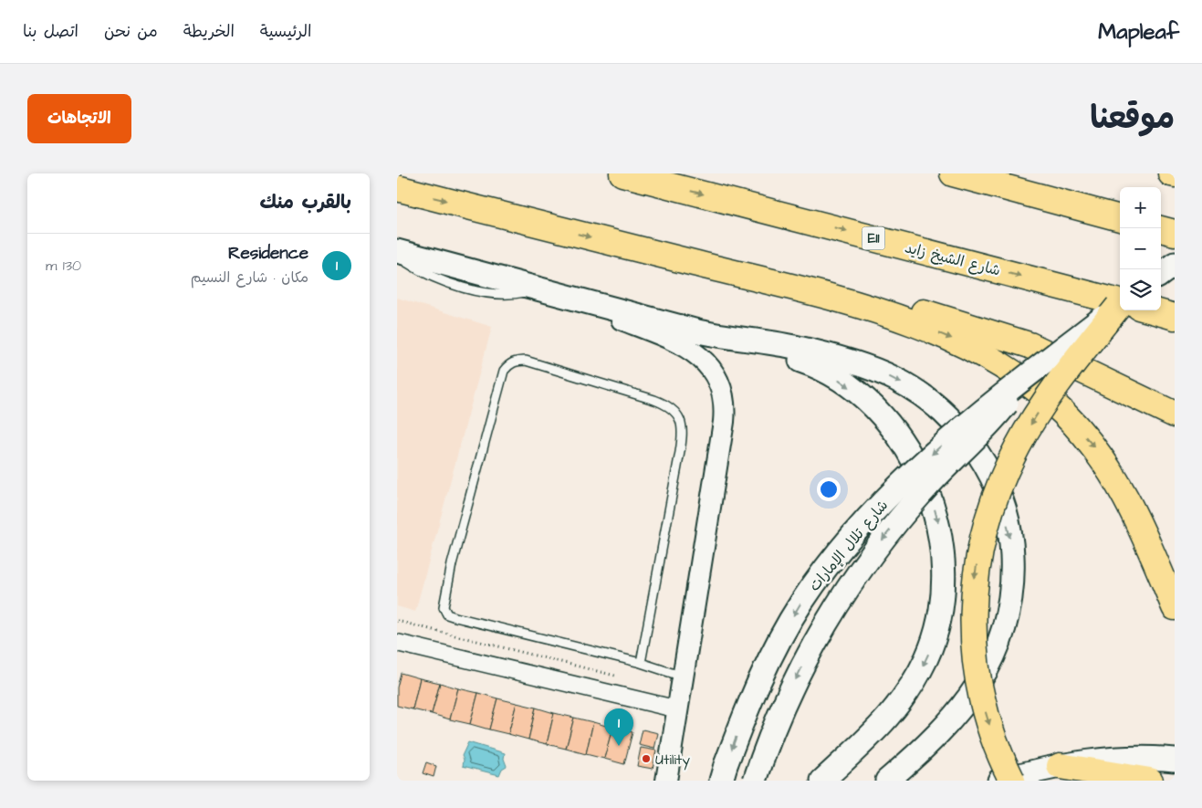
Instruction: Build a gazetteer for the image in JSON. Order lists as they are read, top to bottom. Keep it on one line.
{"streets":{"highway":["E11","شارع الشيخ زايد"],"main road":["شارع تلال الإمارات"]},"places":["Utility"],"page":{"header":"Mapleaf","nav":["الرئيسية","الخريطة","من نحن","اتصل بنا"],"title":"موقعنا","buttons":"الاتجاهات","heading":"بالقرب منك","map_buttons":["+","−"],"list":[{"mark":"1","name":"Residence","note":"مكان · شارع النسيم","value":"130 m"}],"pins":"1"}}
